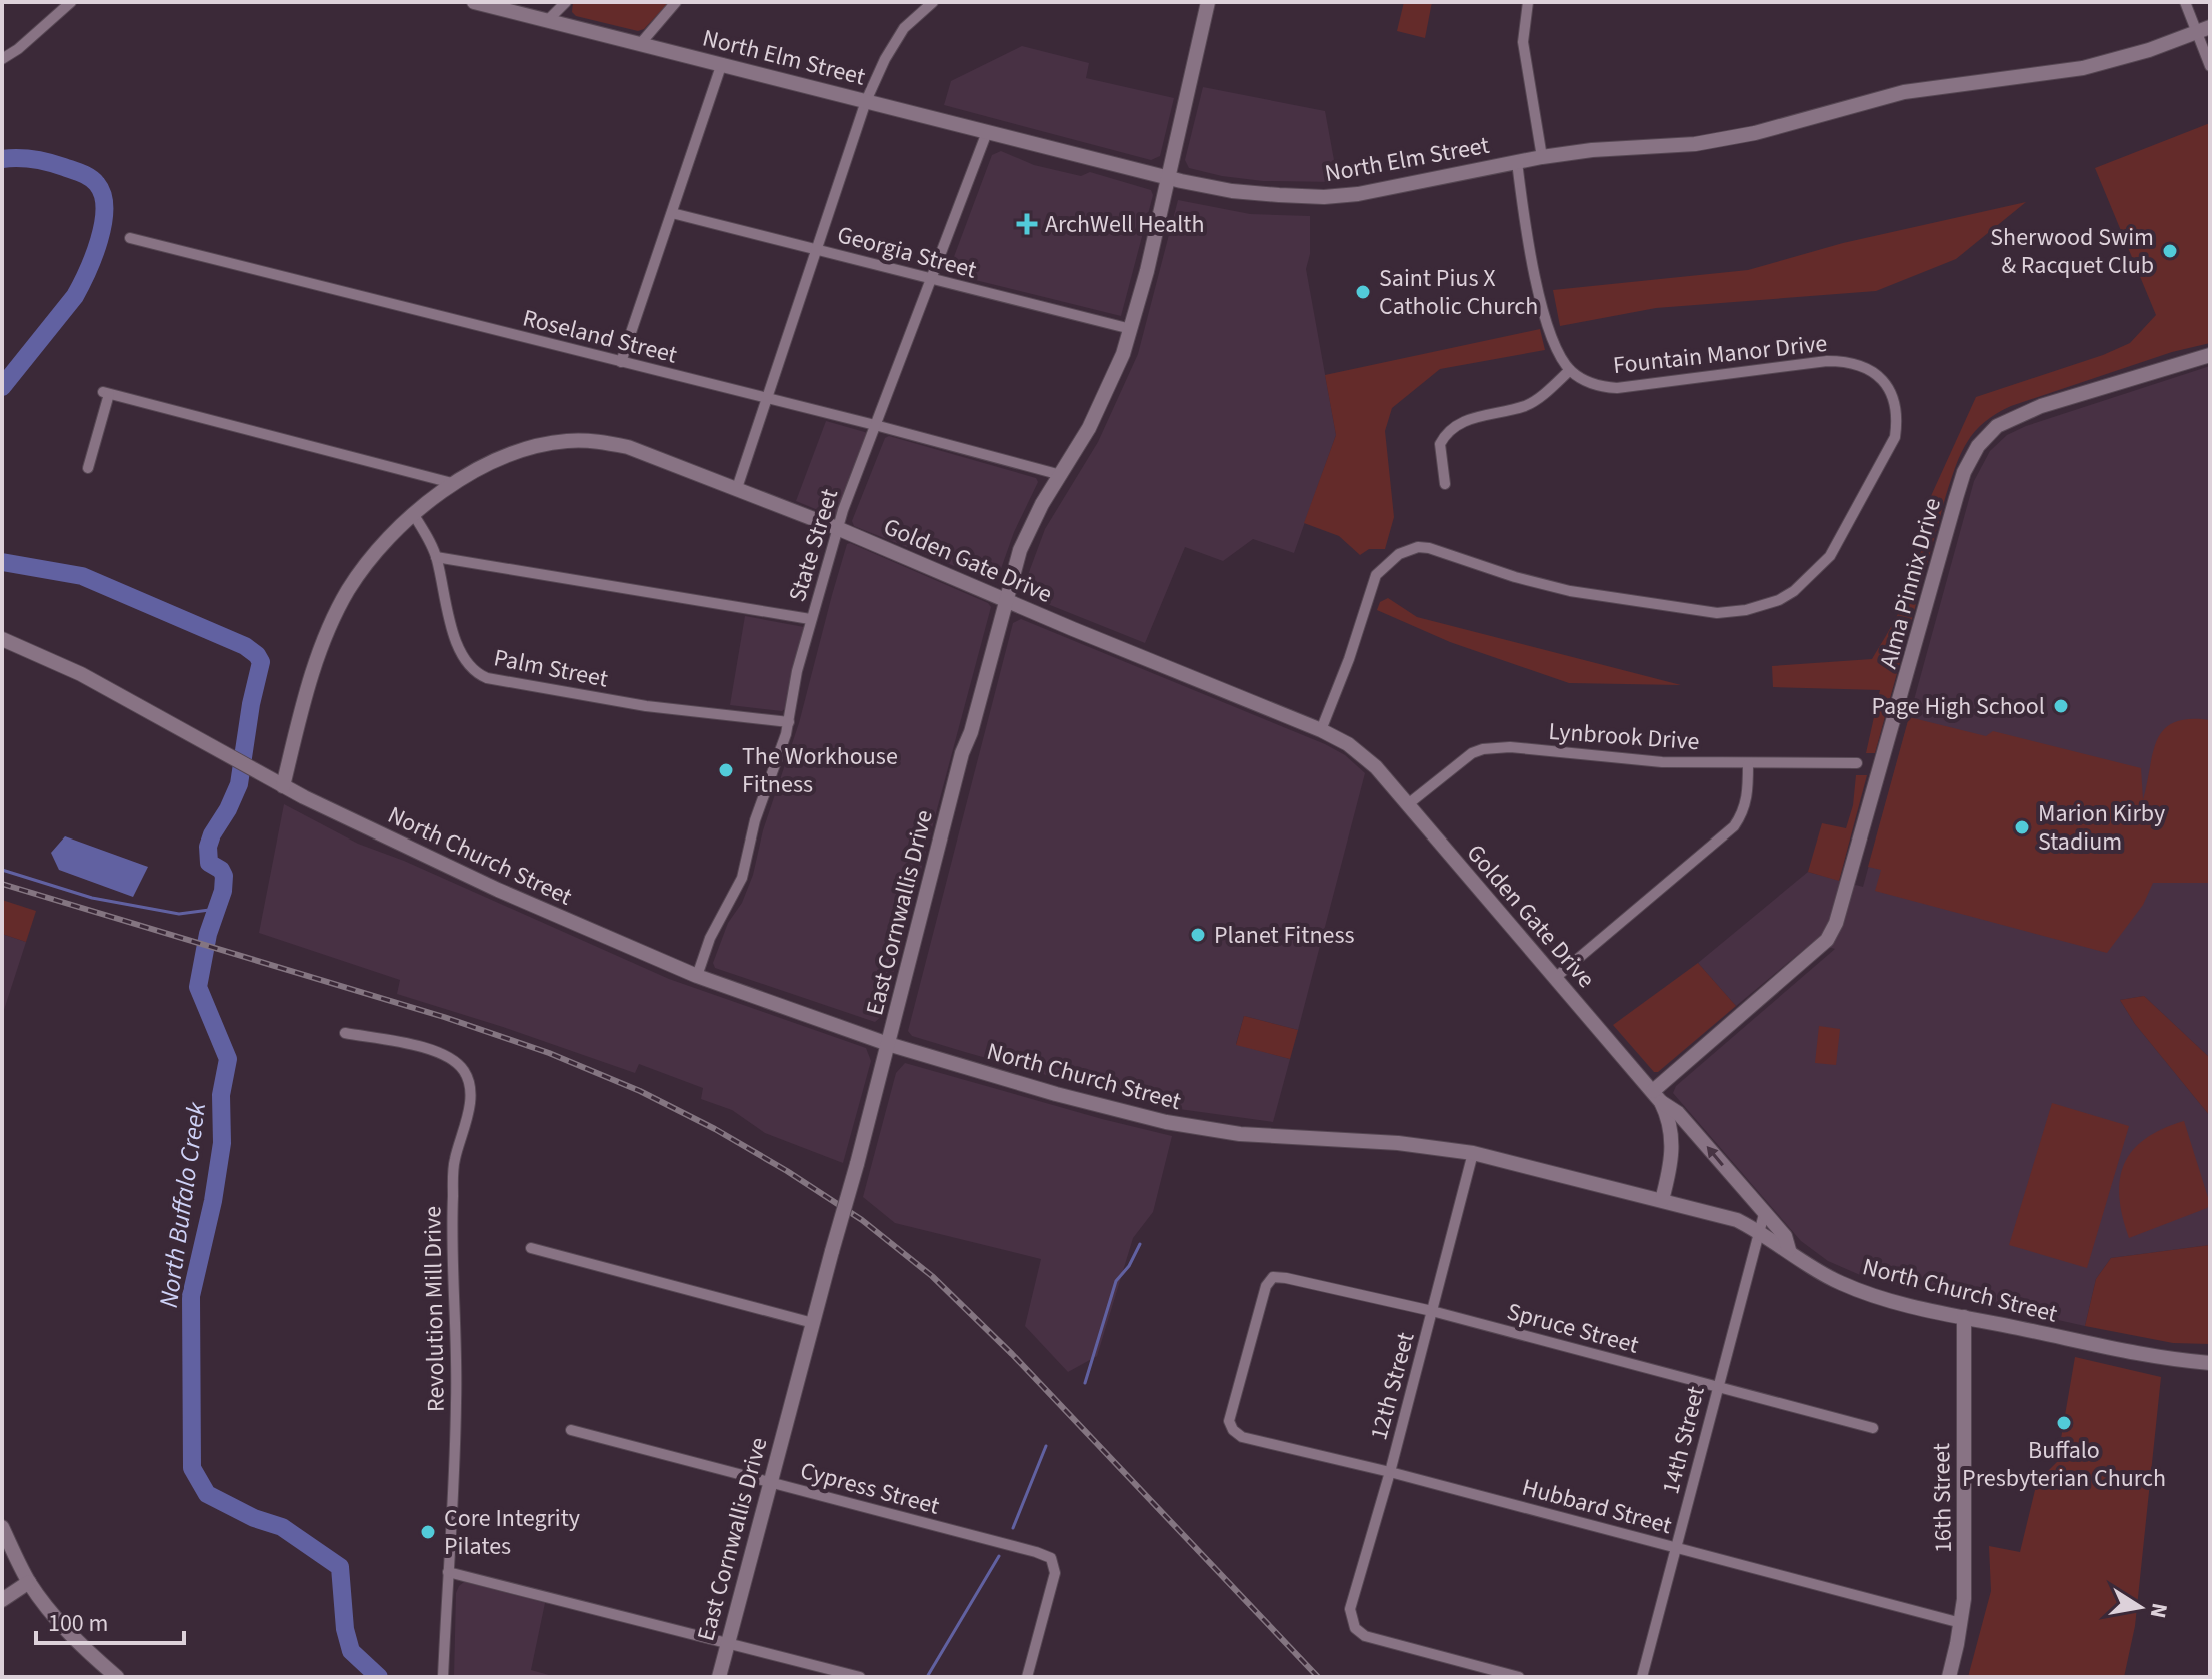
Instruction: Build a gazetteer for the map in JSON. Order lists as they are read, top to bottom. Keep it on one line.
{"streets":{"main road":["North Elm Street","Golden Gate Drive","Alma Pinnix Drive","North Church Street","East Cornwallis Drive","16th Street"],"street":["Georgia Street","Roseland Street","Fountain Manor Drive","State Street","Palm Street","Lynbrook Drive","Revolution Mill Drive","Spruce Street","12th Street","14th Street","Cypress Street","Hubbard Street"]},"crossings":[["North Elm Street","State Street"],["North Elm Street","East Cornwallis Drive"],["Georgia Street","State Street"],["Georgia Street","East Cornwallis Drive"],["Roseland Street","State Street"],["Roseland Street","East Cornwallis Drive"],["Fountain Manor Drive","Golden Gate Drive"],["State Street","Golden Gate Drive"],["State Street","Palm Street"],["State Street","North Church Street"],["Golden Gate Drive","Alma Pinnix Drive"],["Golden Gate Drive","Palm Street"],["Golden Gate Drive","Lynbrook Drive"],["Golden Gate Drive","North Church Street"],["Golden Gate Drive","East Cornwallis Drive"],["Golden Gate Drive","14th Street"],["North Church Street","East Cornwallis Drive"],["North Church Street","12th Street"],["North Church Street","14th Street"],["North Church Street","16th Street"],["East Cornwallis Drive","Cypress Street"],["Spruce Street","12th Street"],["Spruce Street","14th Street"],["Spruce Street","Hubbard Street"],["12th Street","Hubbard Street"],["14th Street","Hubbard Street"],["16th Street","Hubbard Street"]],"water":["North Buffalo Creek"],"places":{"health":["ArchWell Health"],"other":["Sherwood Swim & Racquet Club","Saint Pius X Catholic Church","Page High School","The Workhouse Fitness","Marion Kirby Stadium","Planet Fitness","Buffalo Presbyterian Church","Core Integrity Pilates"]},"scale_bar":"100 m","north":"right"}
